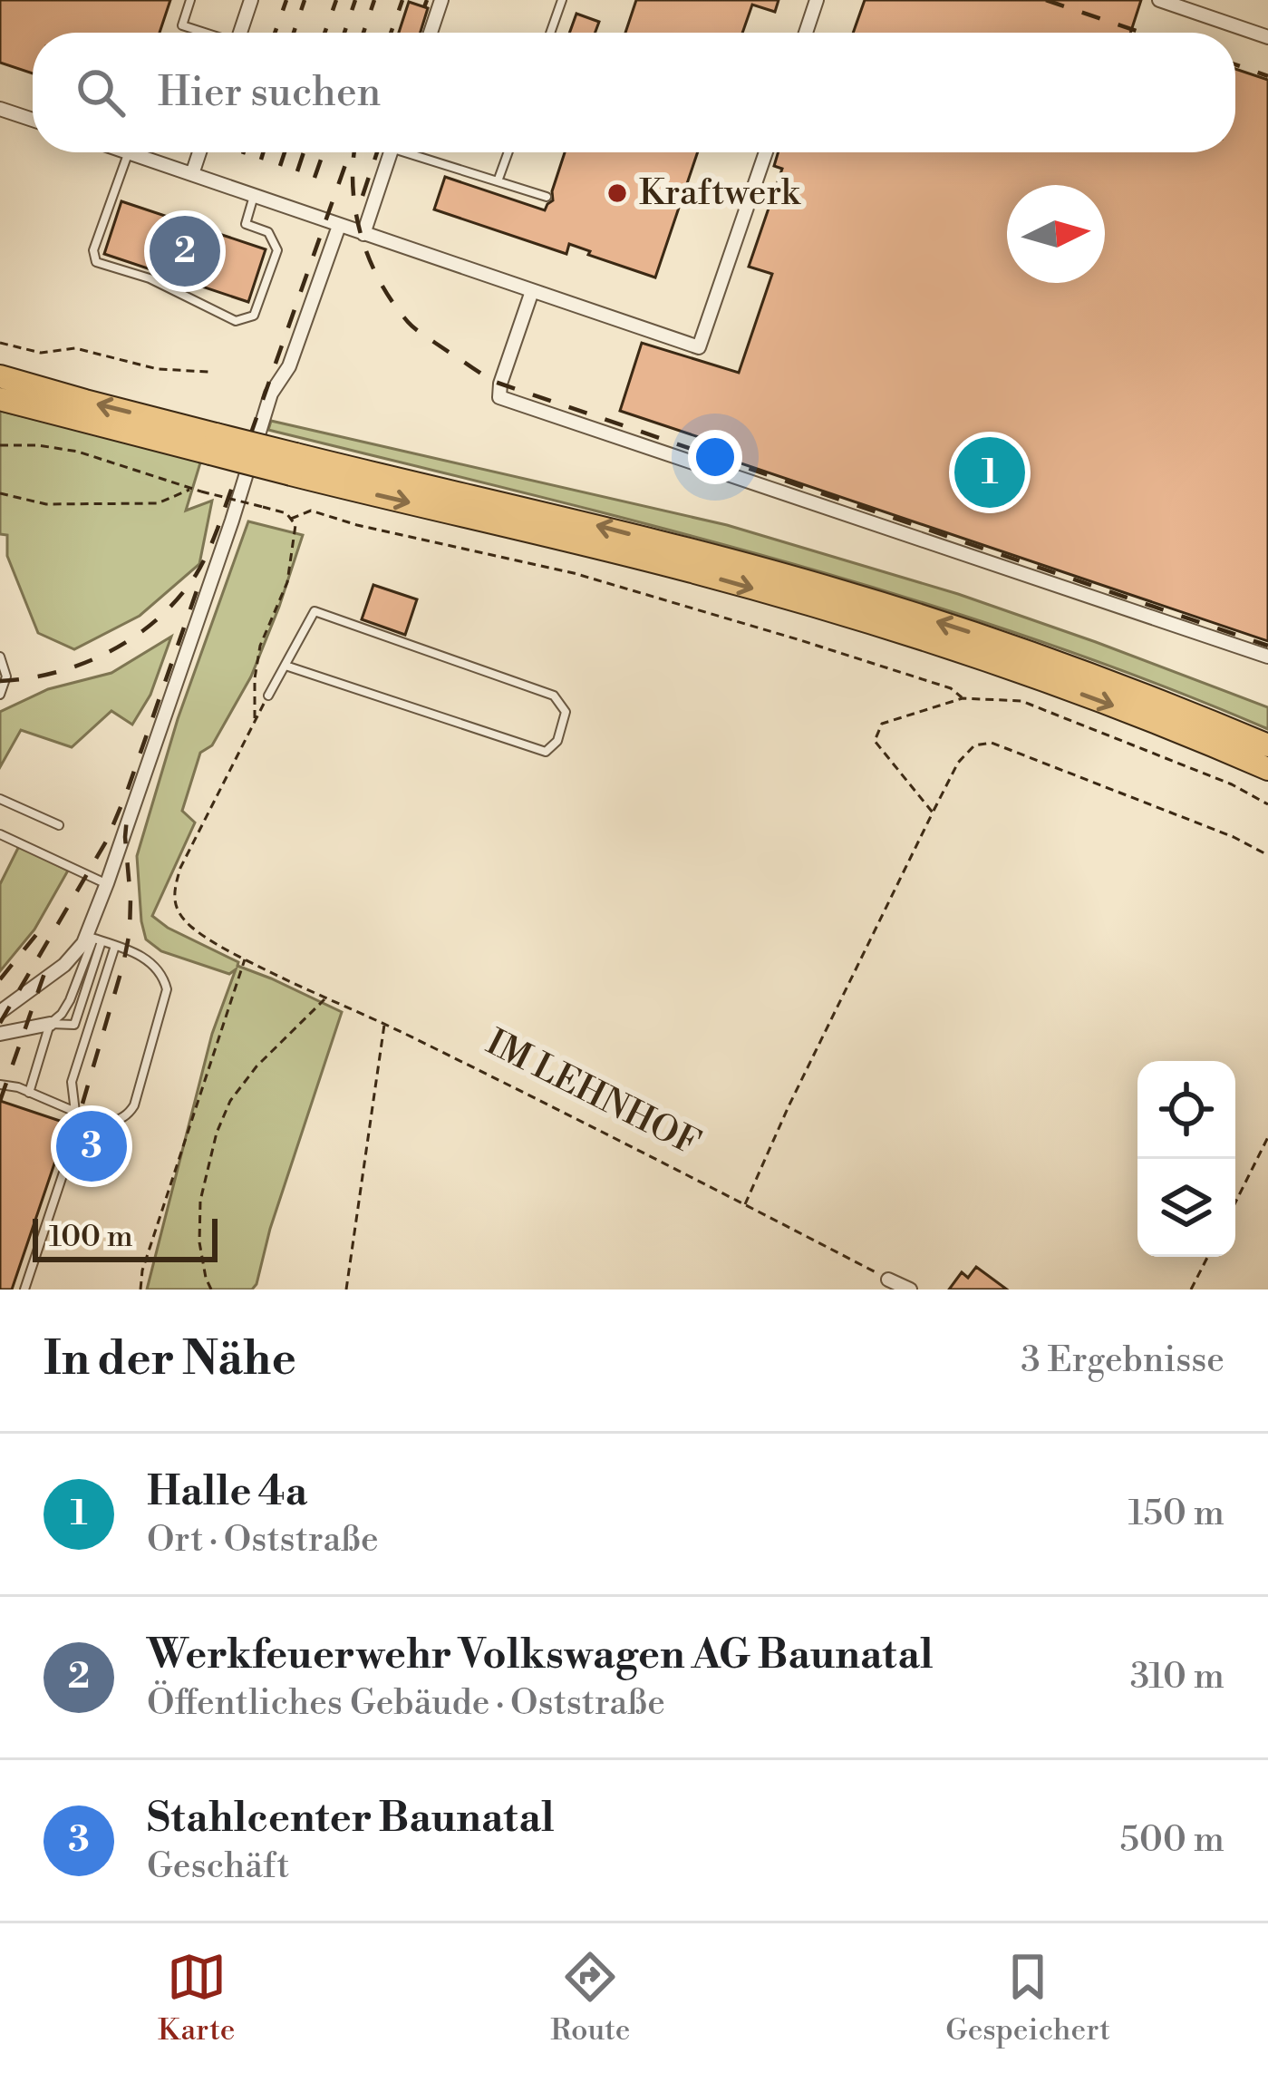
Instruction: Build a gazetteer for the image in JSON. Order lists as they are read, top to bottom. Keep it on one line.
{"streets":{"path":["IM LEHNHOF"]},"places":["Kraftwerk"],"scale_bar":"100 m","north":"right","page":{"search":"Hier suchen","pins":["2","1","3"],"scale":"100 m","heading":["In der Nähe","3 Ergebnisse"],"list":[{"mark":"1","name":"Halle 4a","note":"Ort · Oststraße","value":"150 m"},{"mark":"2","name":"Werkfeuerwehr Volkswagen AG Baunatal","note":"Öffentliches Gebäude · Oststraße","value":"310 m"},{"mark":"3","name":"Stahlcenter Baunatal","note":"Geschäft","value":"500 m"}],"nav":["Karte","Route","Gespeichert"]}}
